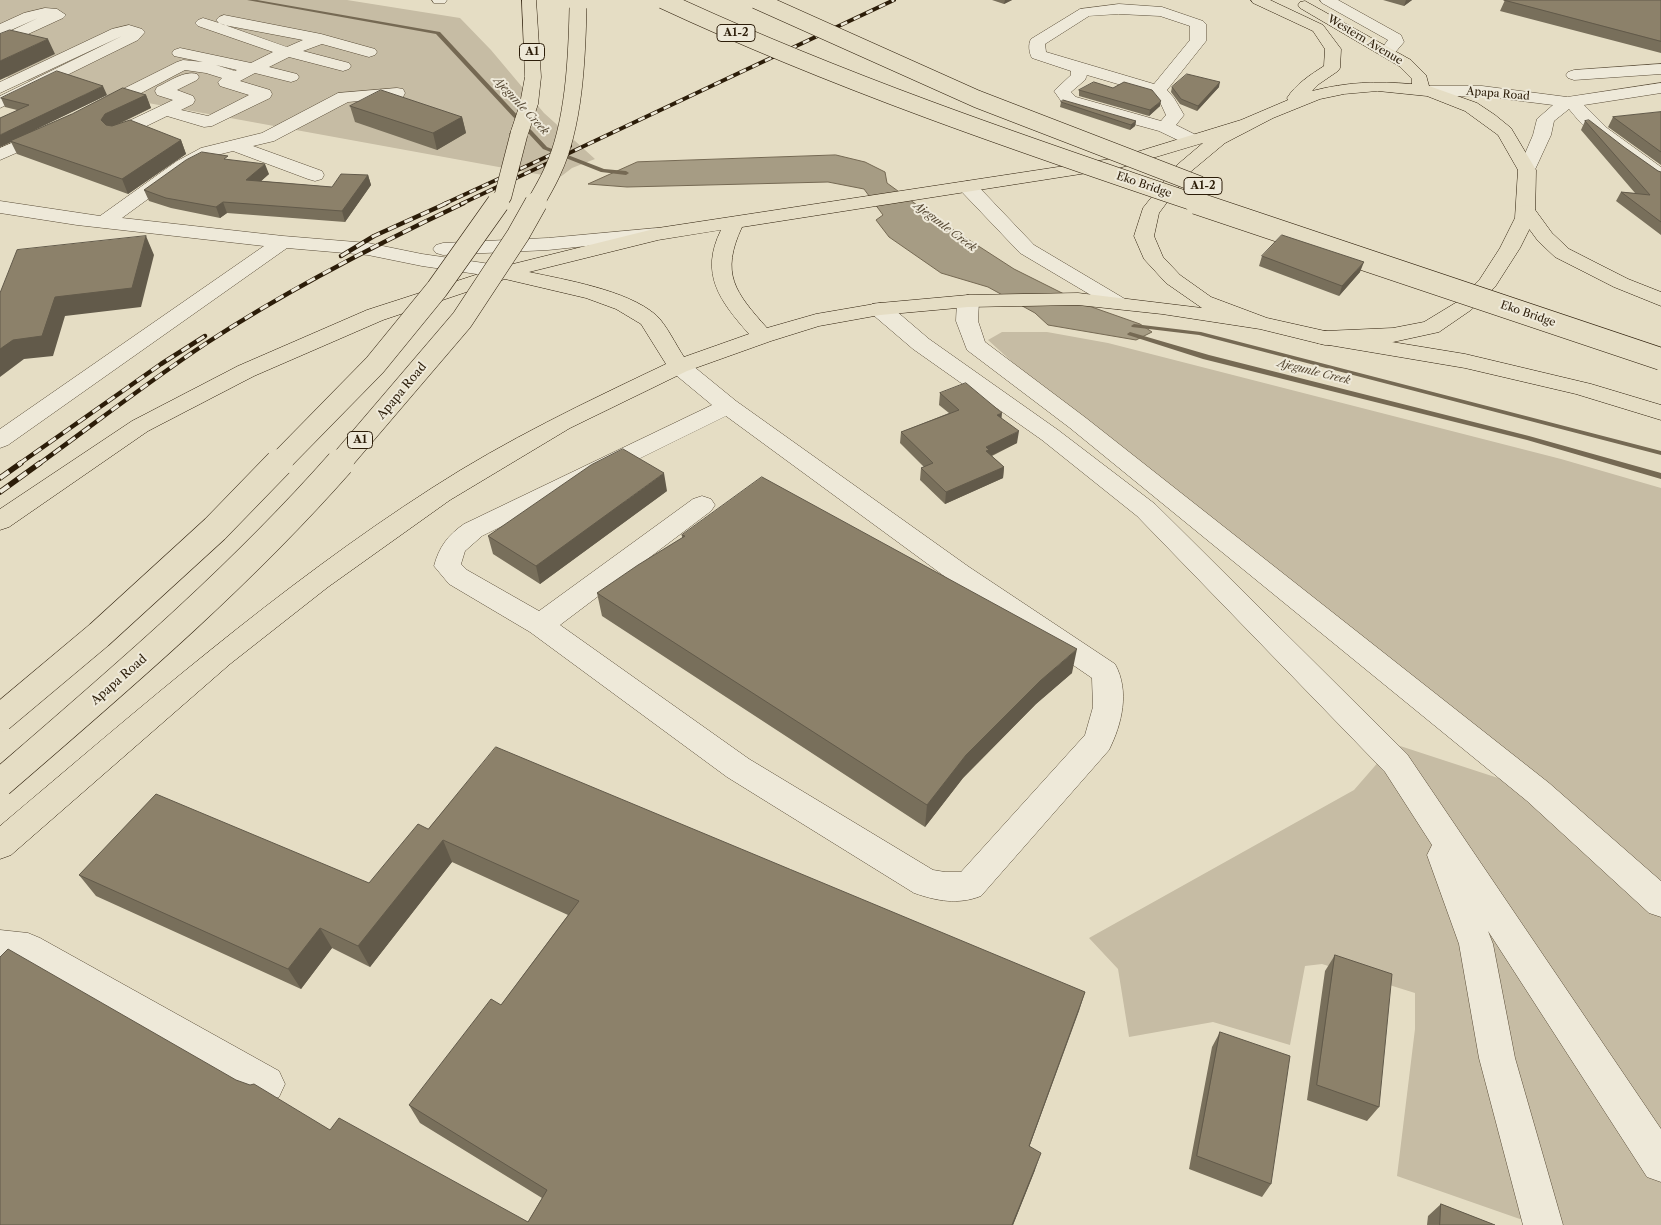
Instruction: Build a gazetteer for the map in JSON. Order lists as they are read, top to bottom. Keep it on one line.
{"streets":{"main road":["A1-2","Western Avenue","A1","Apapa Road","Eko Bridge"]},"crossings":[["Western Avenue","Apapa Road"]],"water":["Ajegunle Creek"]}
